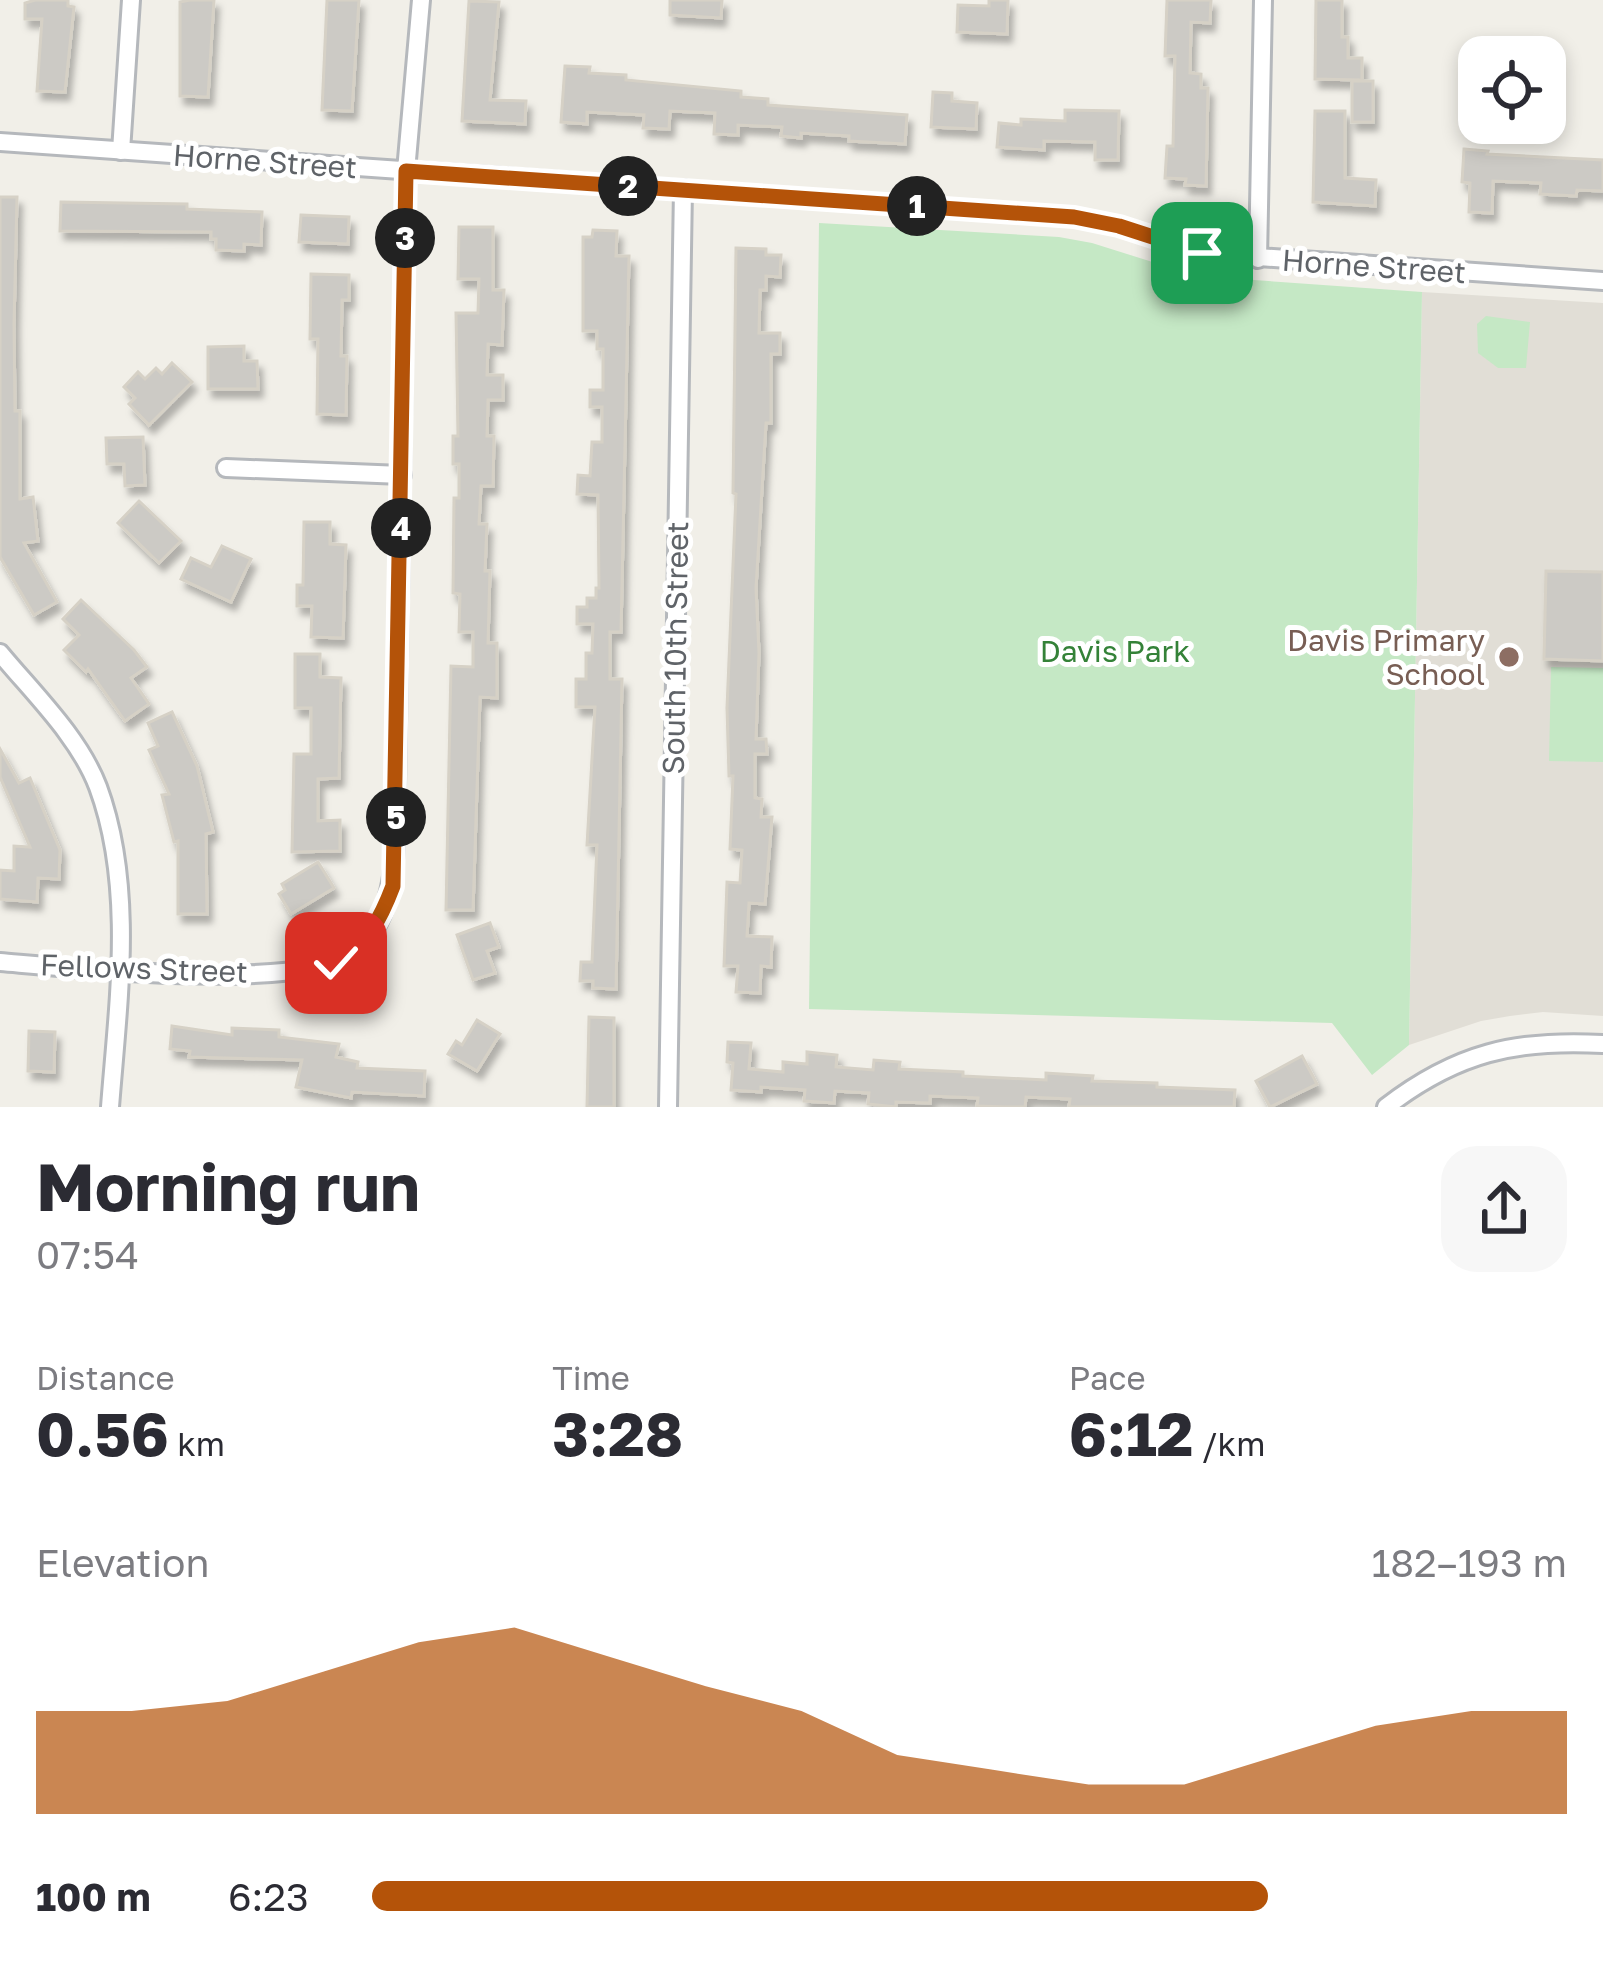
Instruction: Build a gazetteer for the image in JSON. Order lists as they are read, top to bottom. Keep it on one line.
{"streets":{"street":["Horne Street","South 10th Street","Fellows Street"]},"crossings":[["Horne Street","South 10th Street"]],"parks":["Davis Park"],"places":["Davis Primary School"],"page":{"pins":["2","1","3","4","5"],"heading":["Morning run","07:54"],"stats":[["Distance","0.56 km"],["Time","3:28"],["Pace","6:12 /km"]],"chart":["Elevation","182–193 m"],"list":[{"name":"100 m","note":"6:23"}]}}
